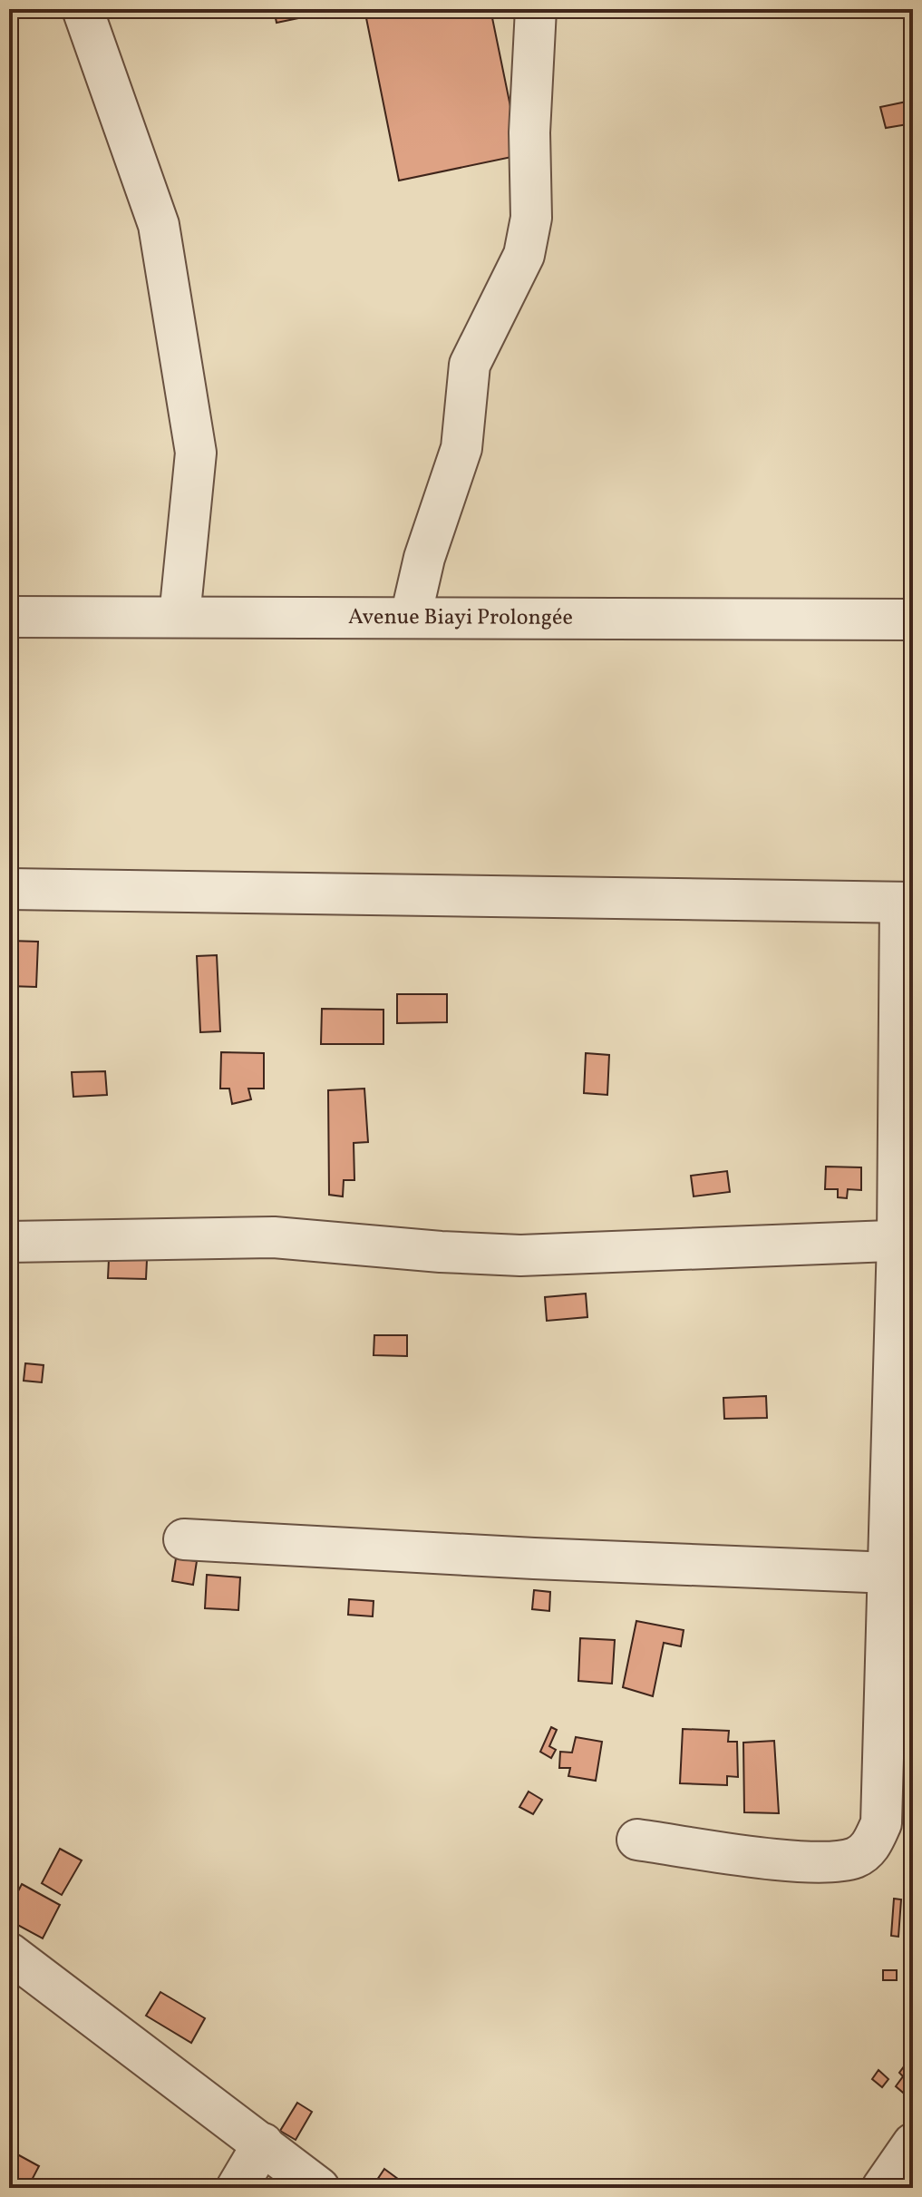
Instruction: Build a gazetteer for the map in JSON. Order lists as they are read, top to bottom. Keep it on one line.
{"streets":{"street":["Avenue Biayi Prolongée"]}}
